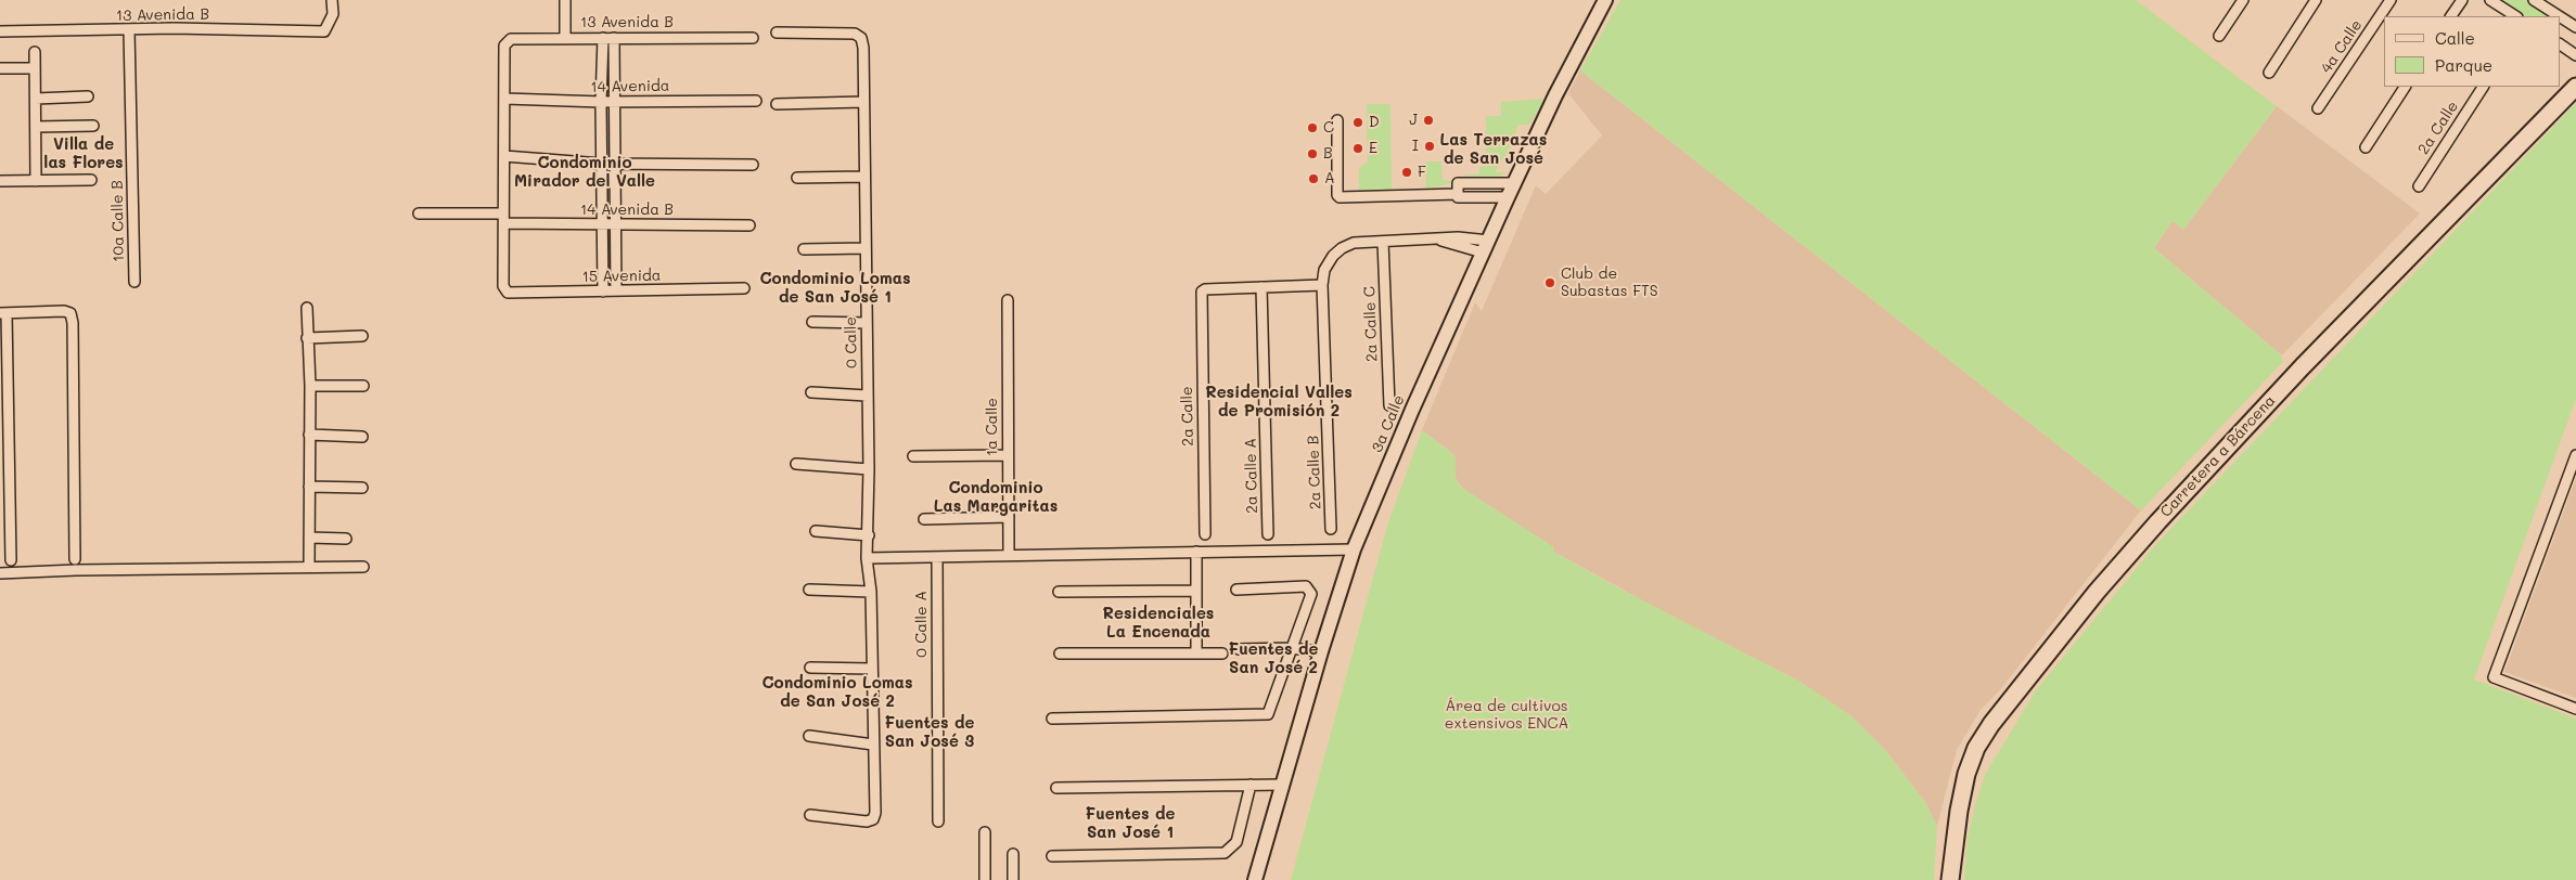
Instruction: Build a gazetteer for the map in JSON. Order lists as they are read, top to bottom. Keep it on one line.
{"streets":{"main road":["3a Calle","Carretera a Bárcena"],"street":["13 Avenida B","4a Calle","14 Avenida","2a Calle","14 Avenida B","10a Calle B","15 Avenida","2a Calle C","0 Calle","1a Calle","2a Calle B","2a Calle A","0 Calle A"]},"crossings":[["13 Avenida B","14 Avenida"],["13 Avenida B","10a Calle B"],["2a Calle","2a Calle A"],["14 Avenida B","15 Avenida"],["2a Calle C","2a Calle B"],["3a Calle","2a Calle B"]],"districts":["Las Terrazas de San José","Villa de las Flores","Condominio Mirador del Valle","Condominio Lomas de San José 1","Residencial Valles de Promisión 2","Condominio Las Margaritas","Residenciales La Encenada","Fuentes de San José 2","Condominio Lomas de San José 2","Fuentes de San José 3","Fuentes de San José 1"],"parks":["Área de cultivos extensivos ENCA"],"places":["J","D","C","I","E","B","F","A","Club de Subastas FTS"],"legend":["Calle","Parque"]}
